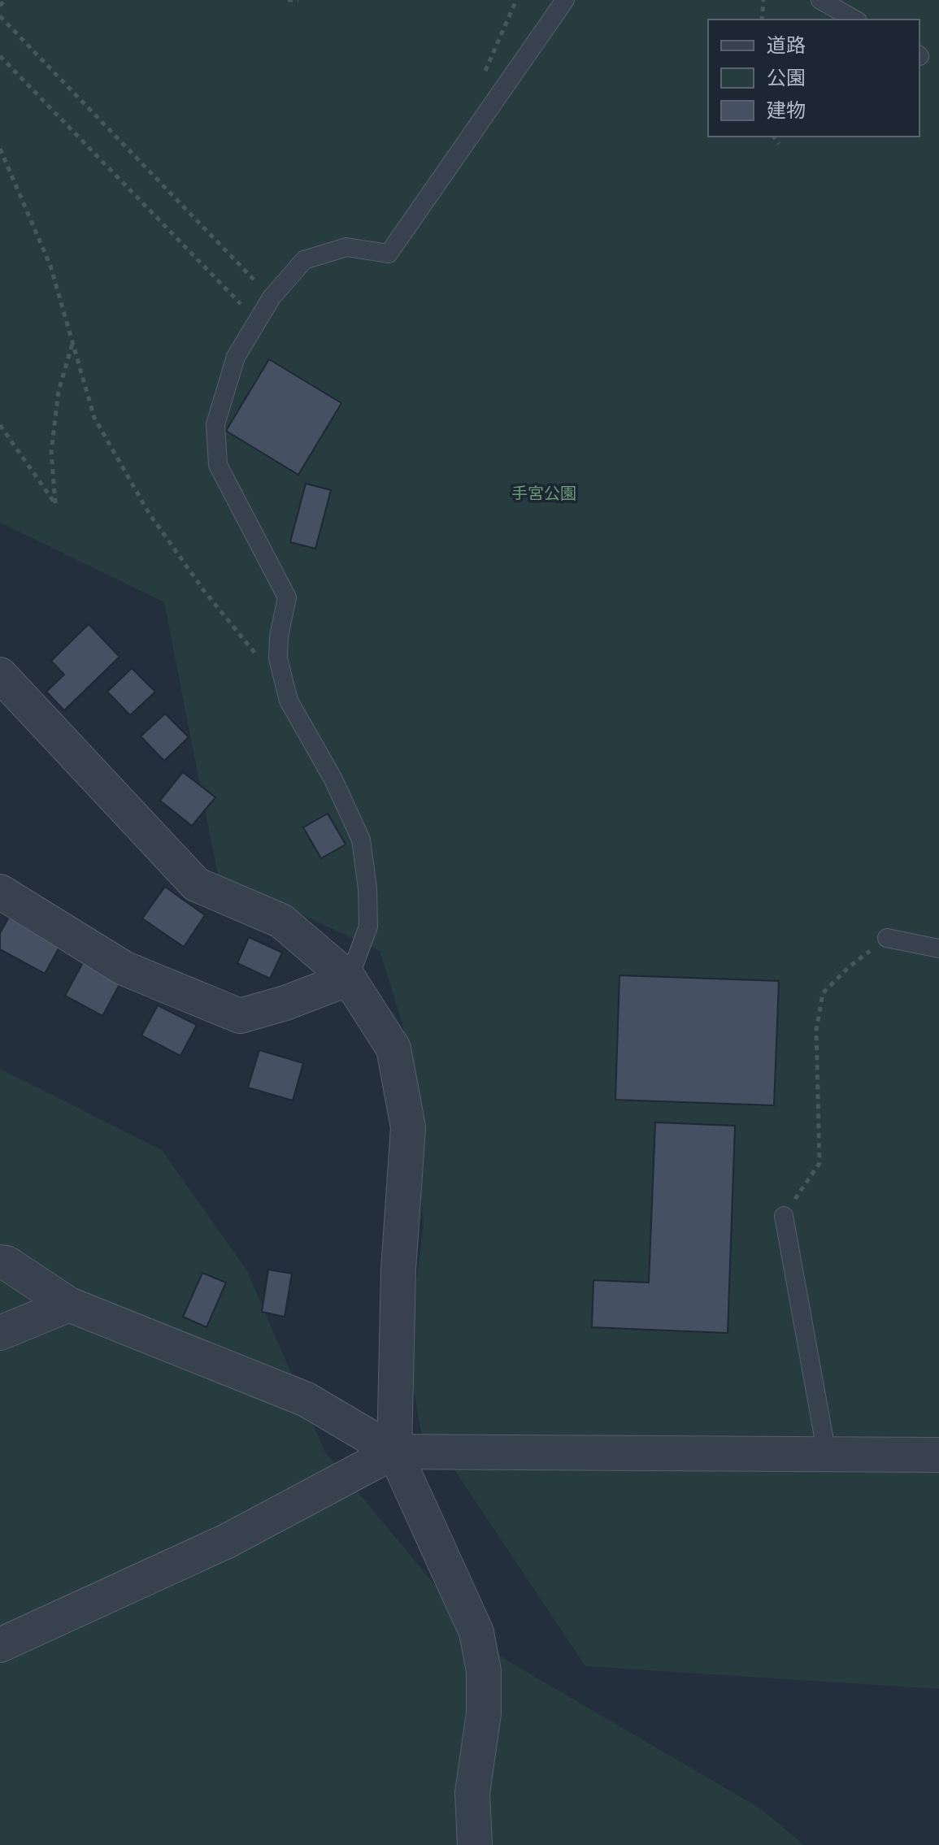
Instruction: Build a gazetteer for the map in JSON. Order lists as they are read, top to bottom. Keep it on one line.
{"parks":["手宮公園"],"legend":["道路","公園","建物"]}
